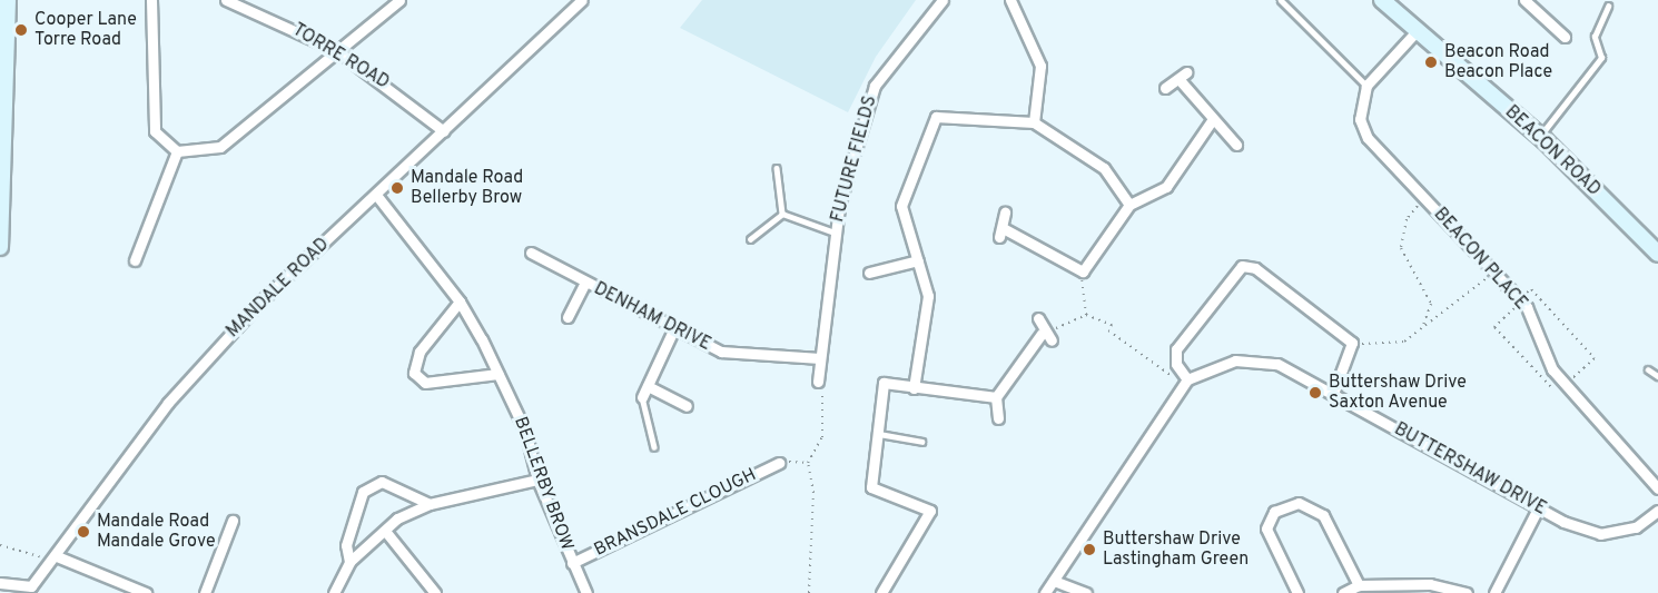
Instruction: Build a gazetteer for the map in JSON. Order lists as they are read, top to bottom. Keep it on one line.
{"streets":{"main road":["BEACON ROAD"],"street":["TORRE ROAD","FUTURE FIELDS","BEACON PLACE","MANDALE ROAD","DENHAM DRIVE","BUTTERSHAW DRIVE","BELLERBY BROW","BRANSDALE CLOUGH"]},"crossings":[["TORRE ROAD","MANDALE ROAD"],["FUTURE FIELDS","DENHAM DRIVE"],["MANDALE ROAD","BELLERBY BROW"],["BELLERBY BROW","BRANSDALE CLOUGH"]],"places":["Cooper Lane Torre Road","Beacon Road Beacon Place","Mandale Road Bellerby Brow","Buttershaw Drive Saxton Avenue","Mandale Road Mandale Grove","Buttershaw Drive Lastingham Green"]}
